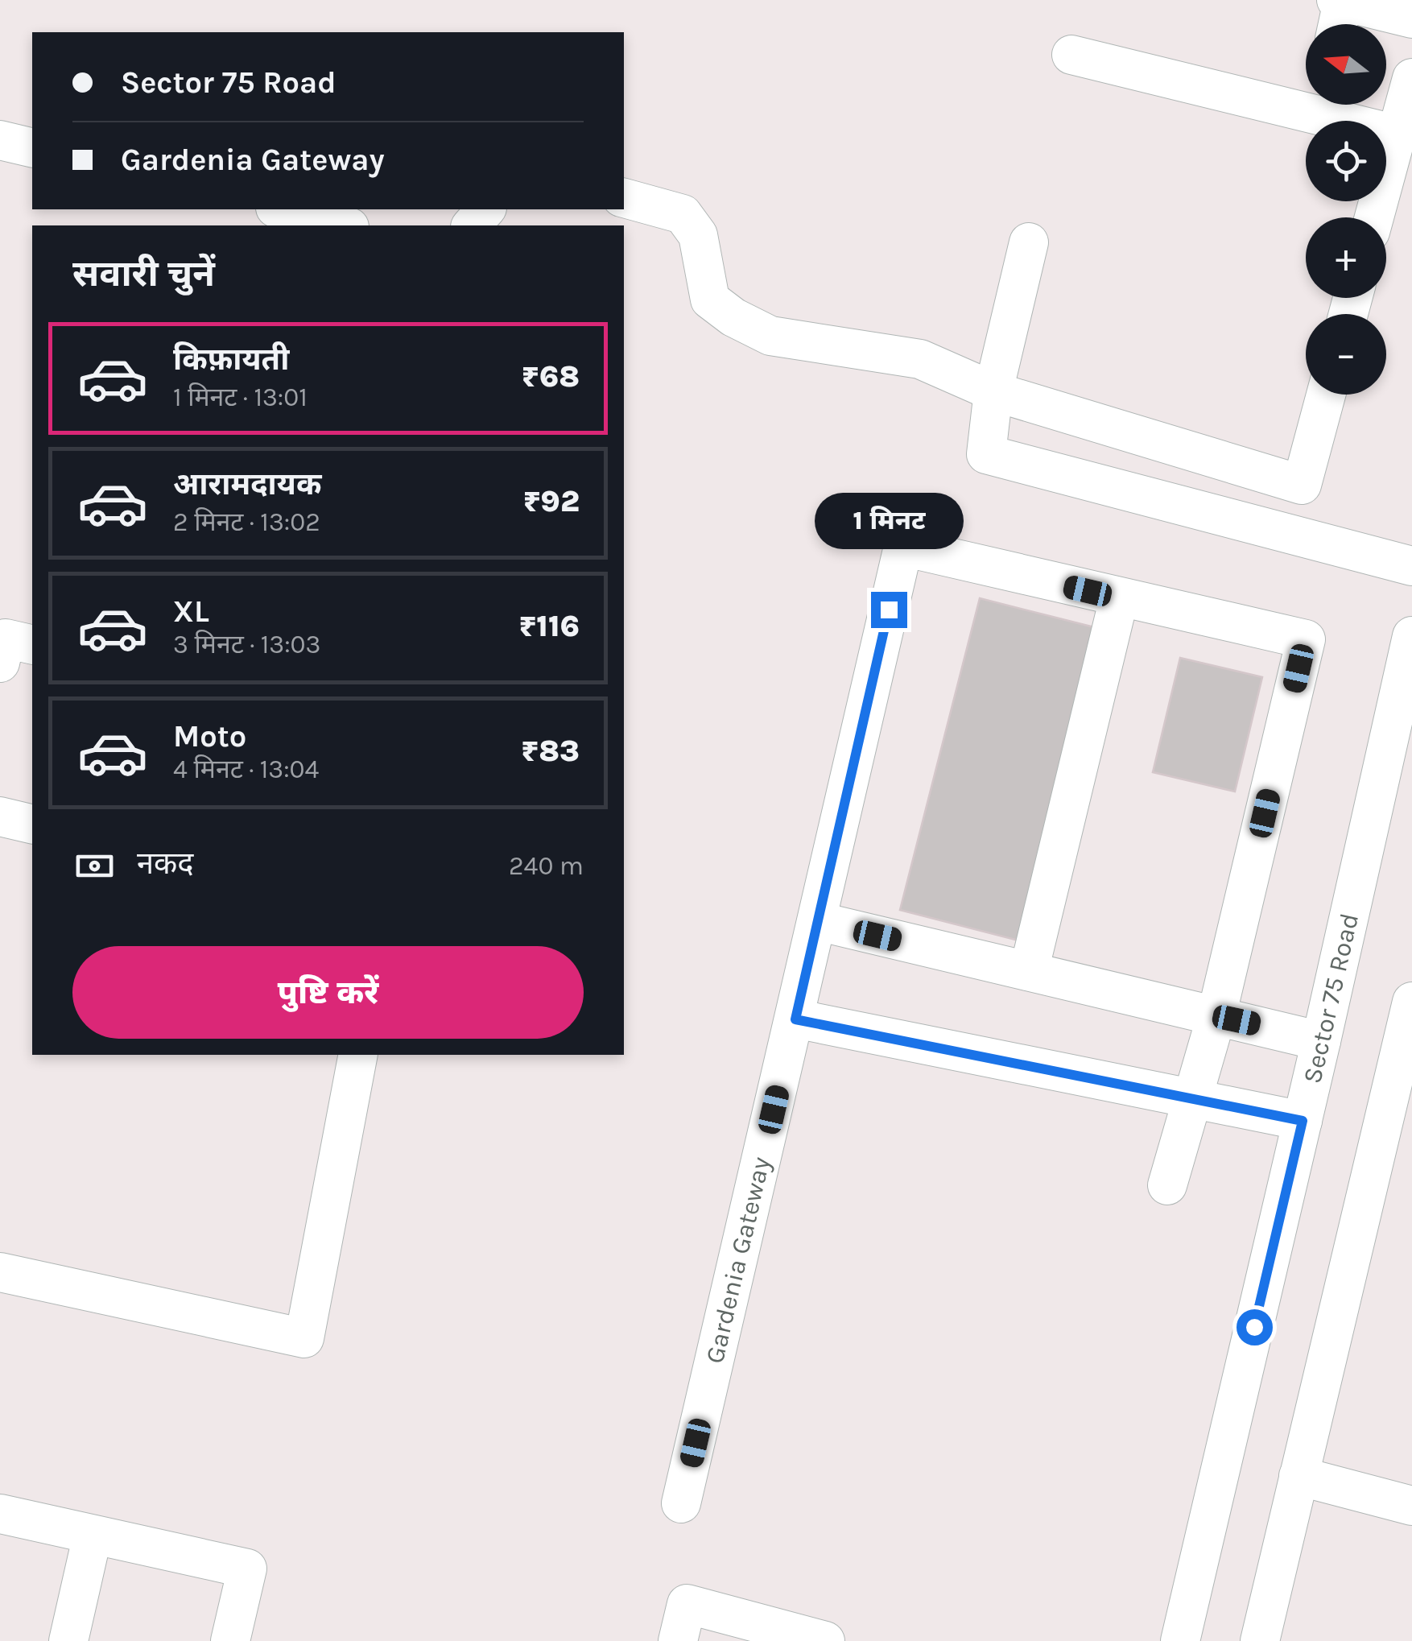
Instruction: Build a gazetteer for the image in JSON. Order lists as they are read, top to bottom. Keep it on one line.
{"streets":{"street":["Sector 75 Road","Gardenia Gateway"]},"north":"left","page":{"map_buttons":["+","−"],"banner":["Sector 75 Road","Gardenia Gateway"],"heading":"सवारी चुनें","list":[{"name":"किफ़ायती","note":"1 मिनट · 13:01","value":"₹68"},{"name":"आरामदायक","note":"2 मिनट · 13:02","value":"₹92"},{"name":"XL","note":"3 मिनट · 13:03","value":"₹116"},{"name":"Moto","note":"4 मिनट · 13:04","value":"₹83"}],"bubble":"1 मिनट","pay":["नकद","240 m"],"buttons":"पुष्टि करें"}}
